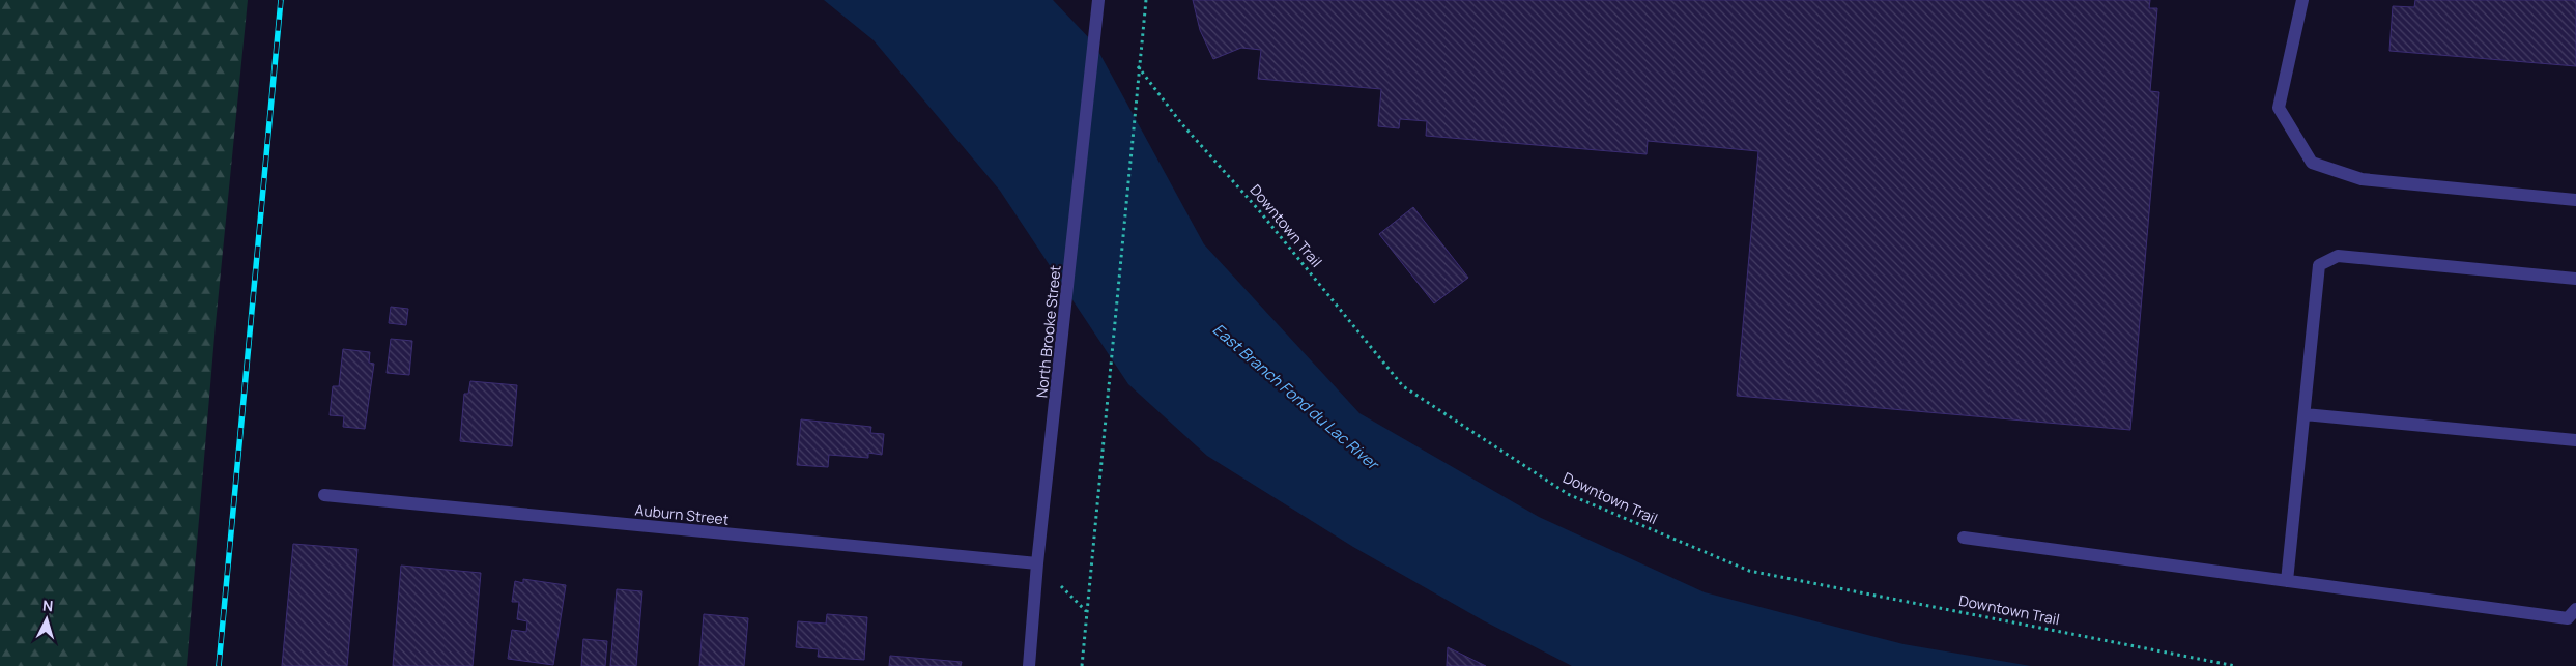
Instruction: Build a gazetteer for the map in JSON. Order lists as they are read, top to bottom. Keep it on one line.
{"streets":{"street":["North Brooke Street","Auburn Street"],"path":["Downtown Trail"]},"crossings":[["North Brooke Street","Auburn Street"]],"water":["East Branch Fond du Lac River"],"north":"top"}
